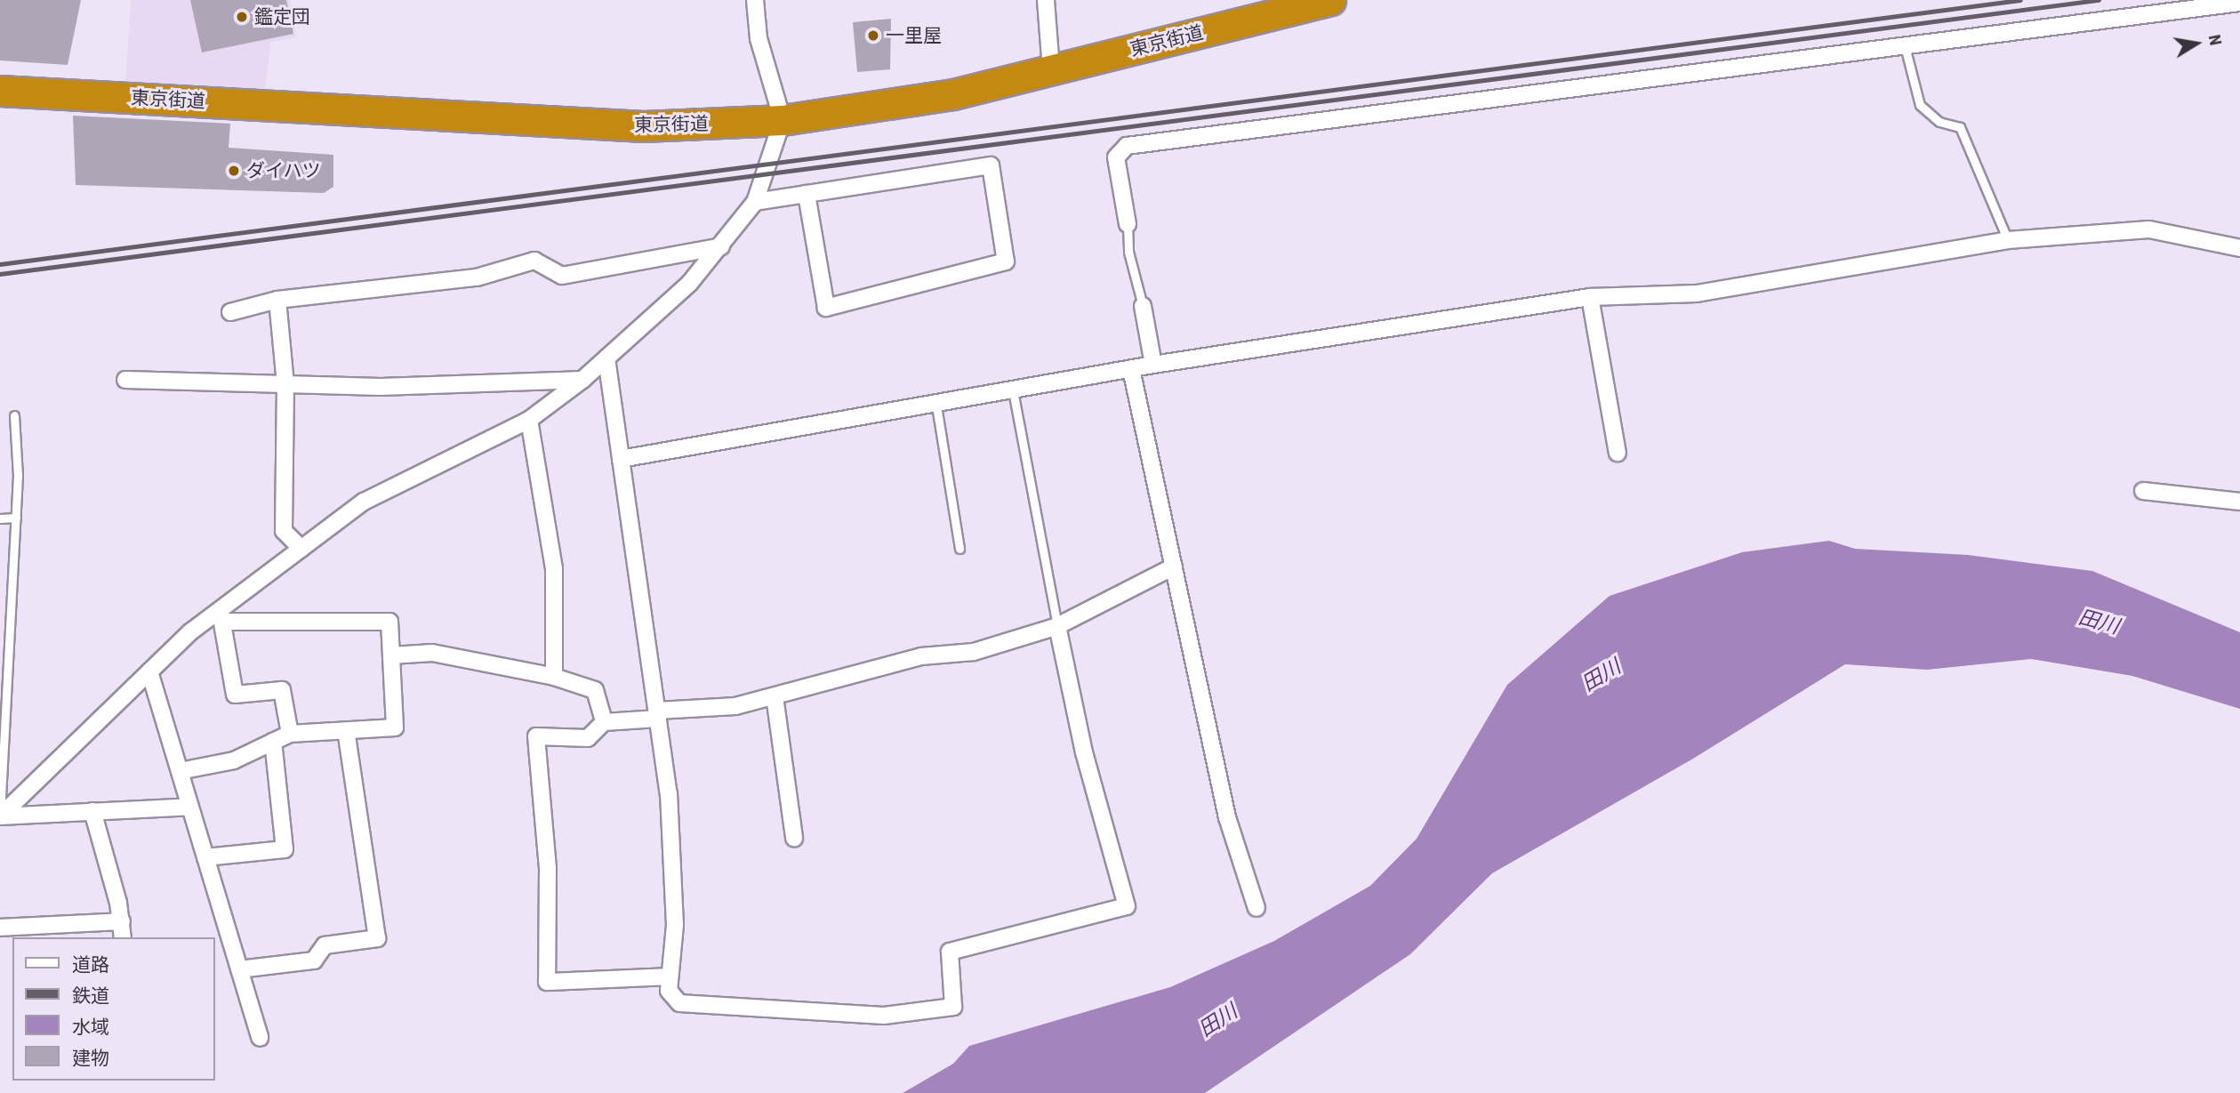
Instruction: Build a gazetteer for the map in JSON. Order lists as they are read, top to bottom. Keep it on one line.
{"streets":{"highway":["東京街道"]},"water":["田川"],"places":["鑑定団","一里屋","ダイハツ"],"legend":["道路","鉄道","水域","建物"],"north":"right"}
